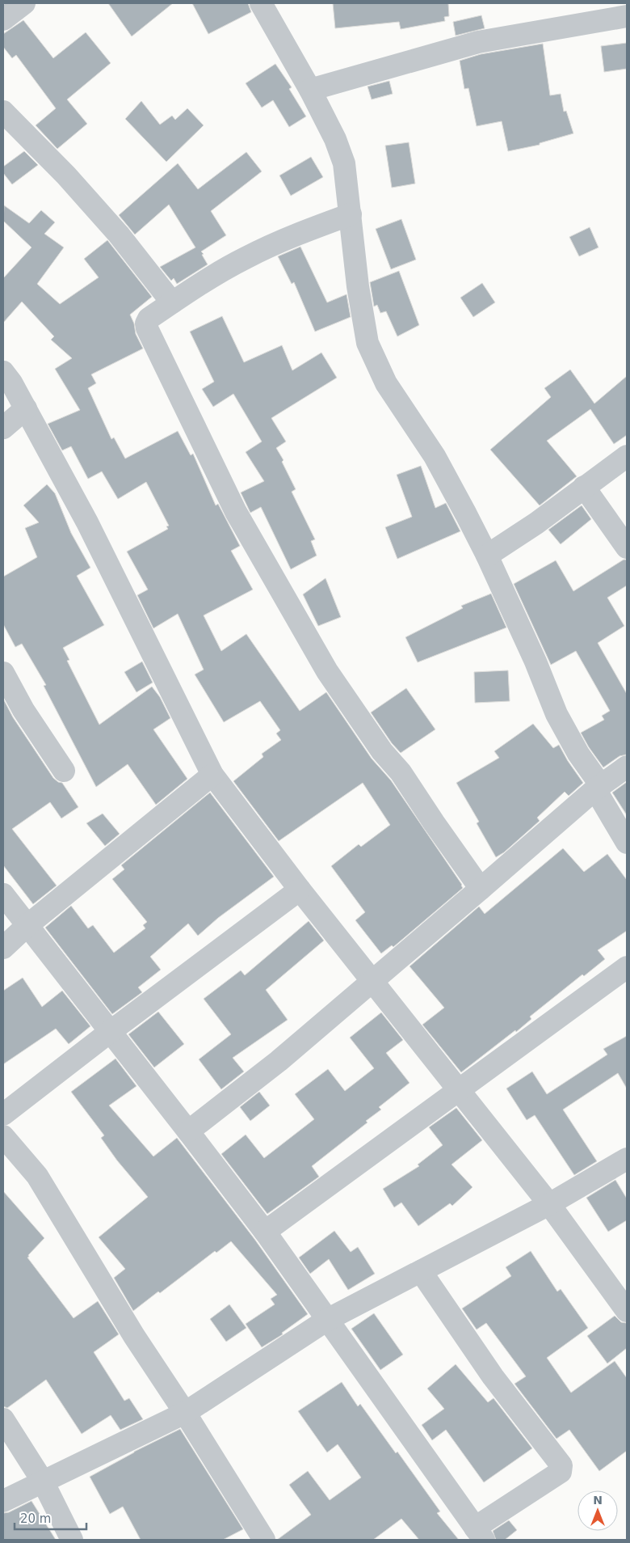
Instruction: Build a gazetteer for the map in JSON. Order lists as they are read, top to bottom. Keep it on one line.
{"scale_bar":"20 m","north":"top"}
